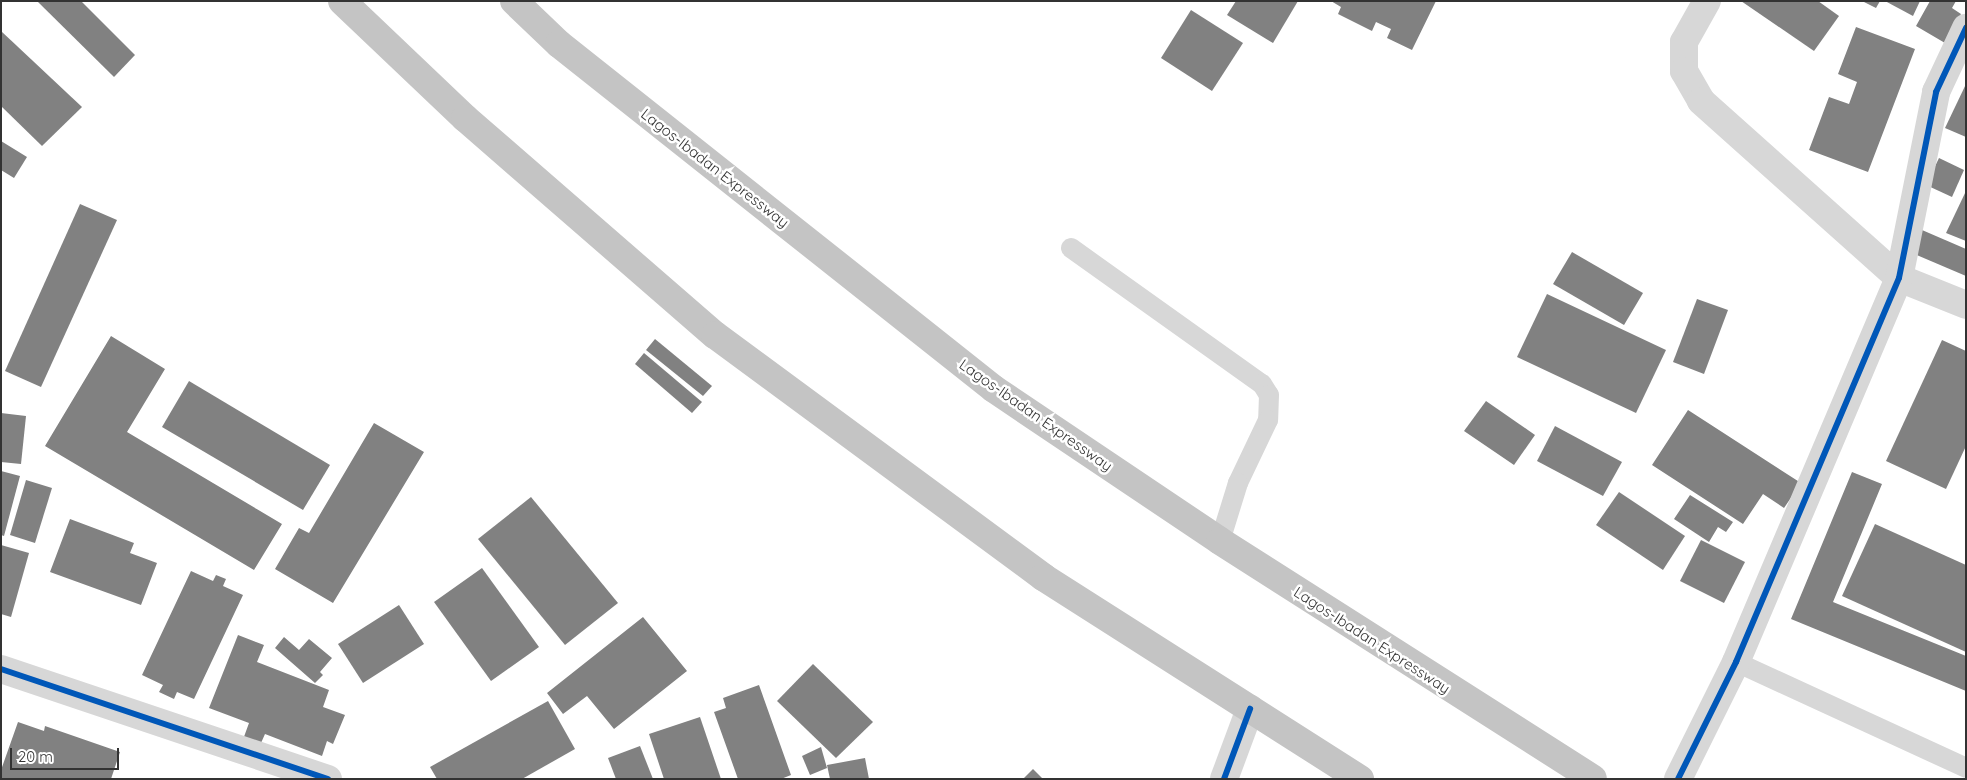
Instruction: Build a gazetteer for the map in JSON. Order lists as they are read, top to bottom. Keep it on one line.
{"streets":{"highway":["Lagos-Ibadan Expressway"]},"scale_bar":"20 m"}
